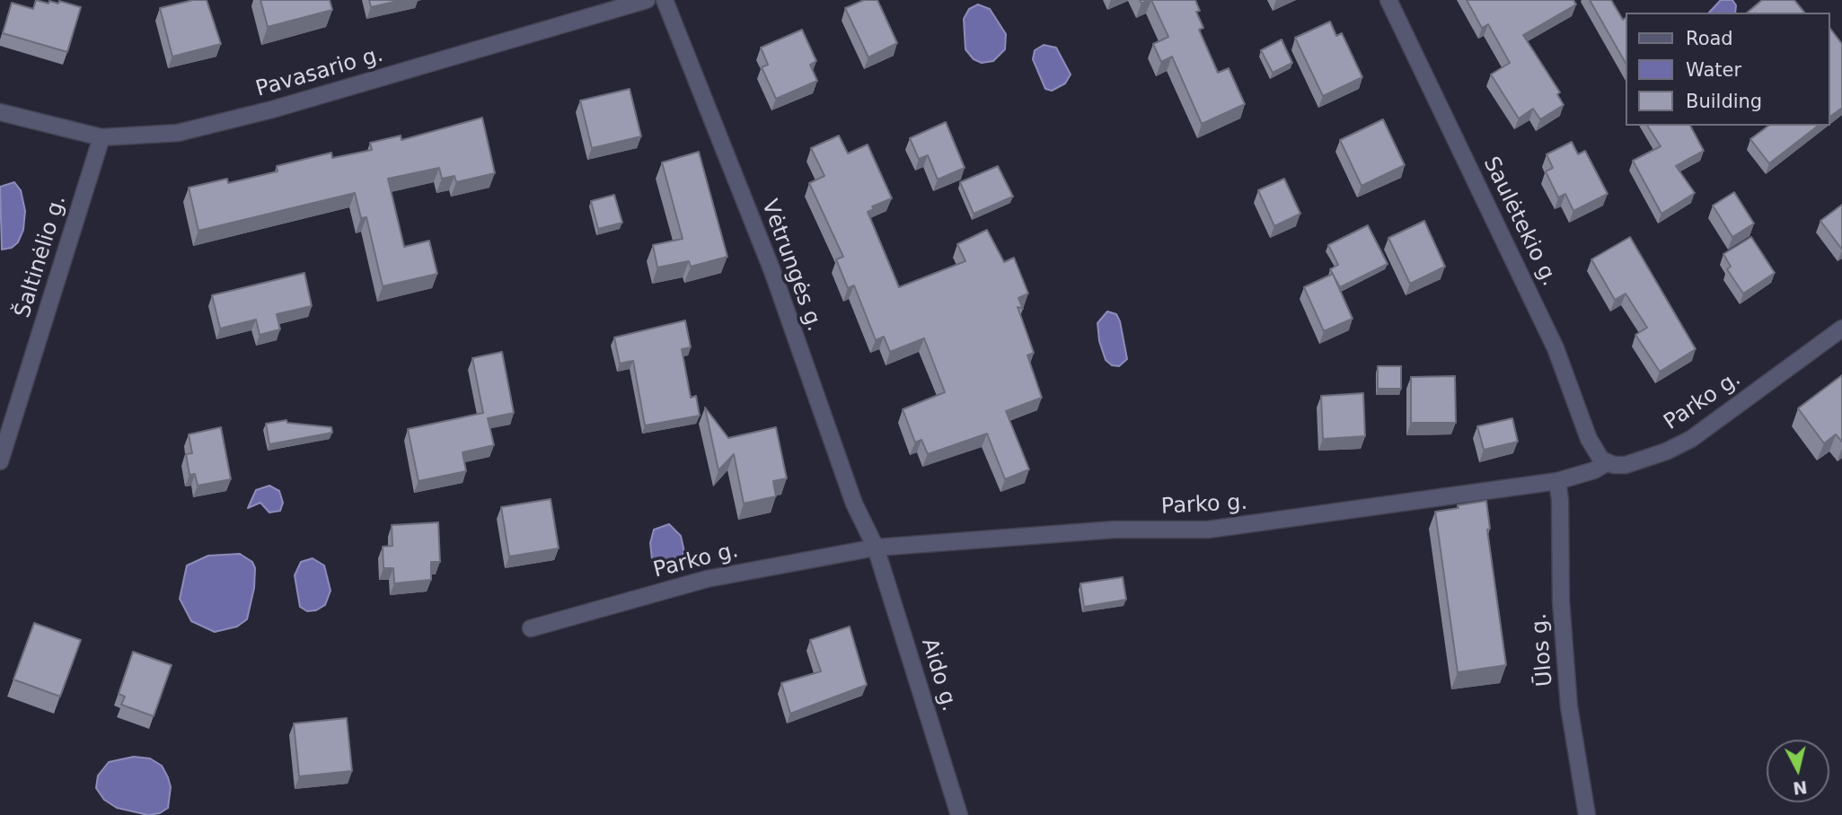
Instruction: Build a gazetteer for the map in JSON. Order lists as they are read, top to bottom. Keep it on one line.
{"streets":{"street":["Pavasario g.","Saulėtekio g.","Šaltinėlio g.","Vėtrungės g.","Parko g.","Ūlos g.","Aido g."]},"crossings":[["Pavasario g.","Šaltinėlio g."],["Saulėtekio g.","Parko g."],["Vėtrungės g.","Parko g."],["Vėtrungės g.","Aido g."],["Parko g.","Ūlos g."],["Parko g.","Aido g."]],"legend":["Road","Water","Building"],"north":"bottom"}
